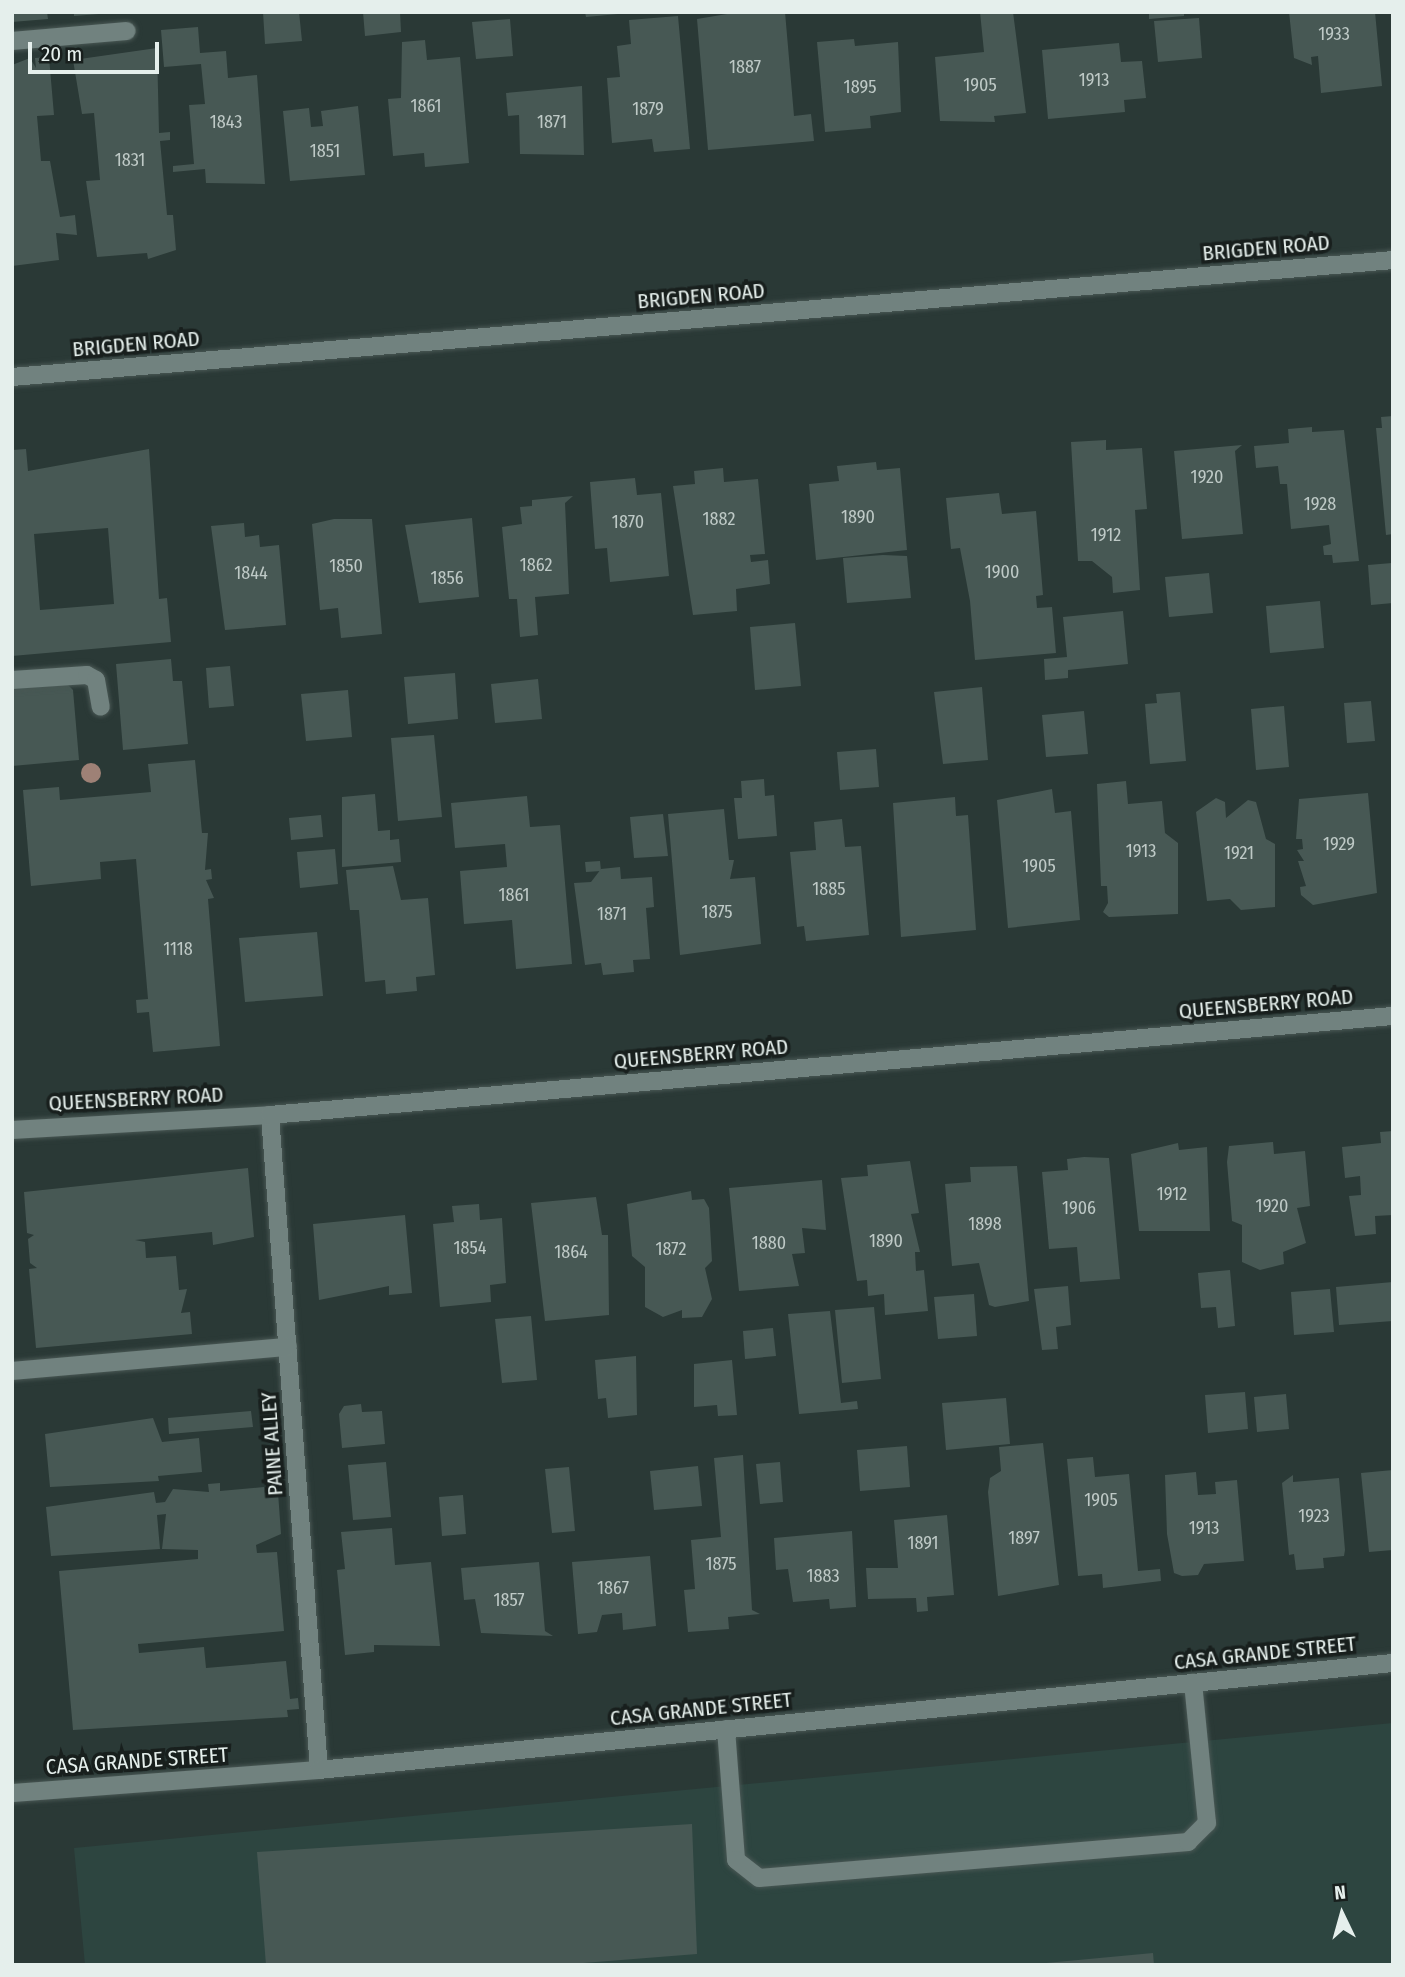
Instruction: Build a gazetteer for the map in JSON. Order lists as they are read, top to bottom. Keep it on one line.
{"streets":{"street":["BRIGDEN ROAD","QUEENSBERRY ROAD","PAINE ALLEY","CASA GRANDE STREET"]},"crossings":[["QUEENSBERRY ROAD","PAINE ALLEY"],["PAINE ALLEY","CASA GRANDE STREET"]],"house_numbers":["1933","1887","1913","1905","1895","1861","1879","1843","1871","1851","1831","1920","1928","1890","1882","1870","1912","1862","1850","1900","1844","1856","1929","1913","1921","1905","1885","1861","1875","1871","1118","1912","1920","1906","1898","1890","1880","1854","1872","1864","1905","1923","1913","1897","1891","1875","1883","1867","1857"],"scale_bar":"20 m","north":"top"}
